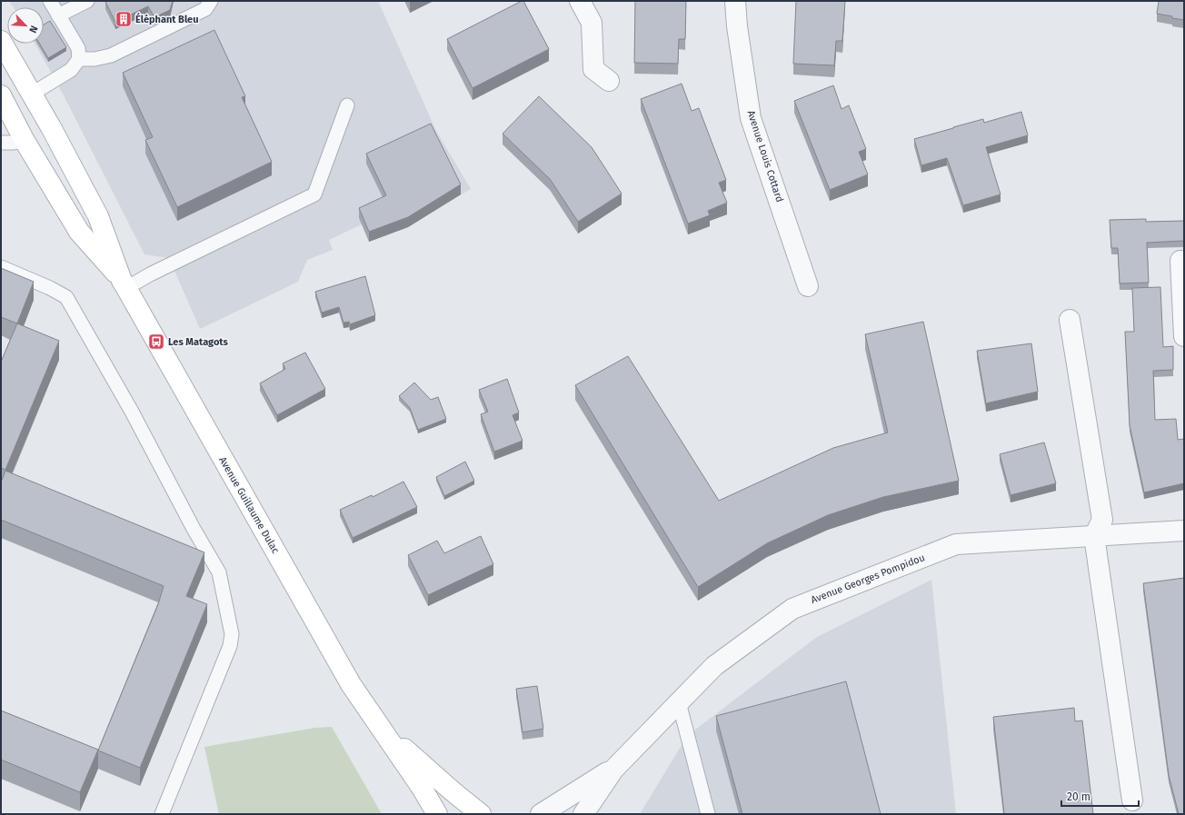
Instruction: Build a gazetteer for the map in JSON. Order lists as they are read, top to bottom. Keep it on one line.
{"streets":{"main road":["Avenue Guillaume Dulac"],"street":["Avenue Louis Cottard","Avenue Georges Pompidou"]},"places":{"building":["Éléphant Bleu"],"bus stop":["Les Matagots"]},"scale_bar":"20 m","north":"bottom right"}
